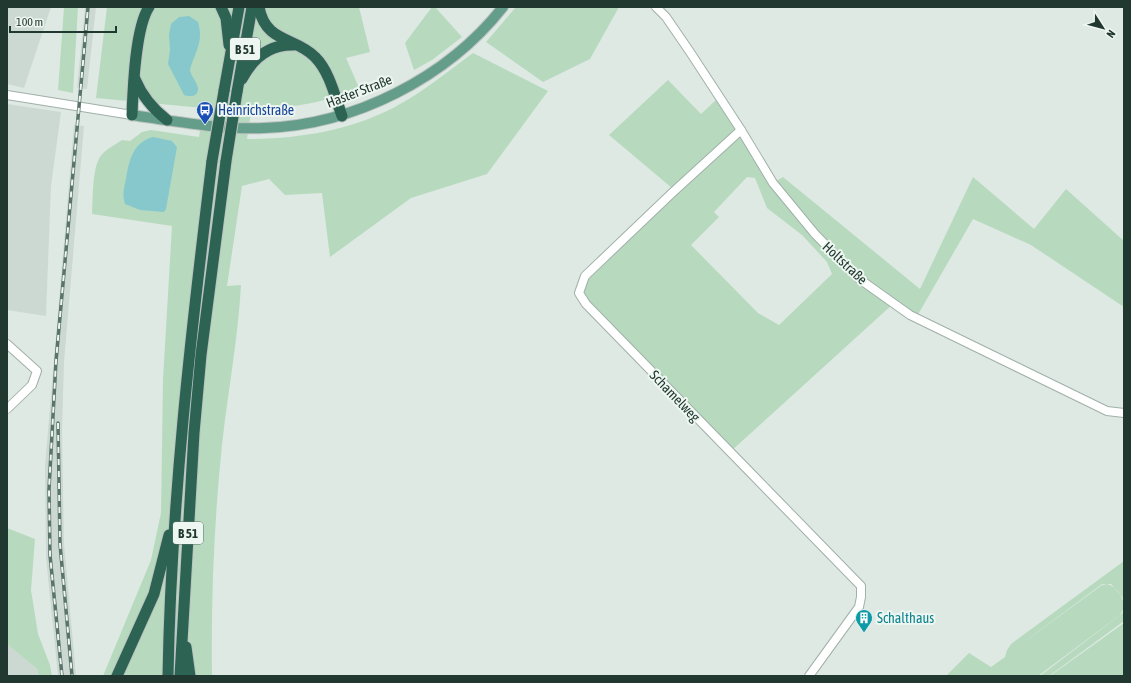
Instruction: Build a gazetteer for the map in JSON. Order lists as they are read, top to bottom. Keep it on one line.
{"streets":{"highway":["B 51"],"main road":["Haster Straße"],"street":["Holtstraße","Schamelweg"]},"crossings":[["Holtstraße","Schamelweg"]],"places":{"bus stop":["Heinrichstraße"],"building":["Schalthaus"]},"scale_bar":"100 m","north":"bottom right"}
